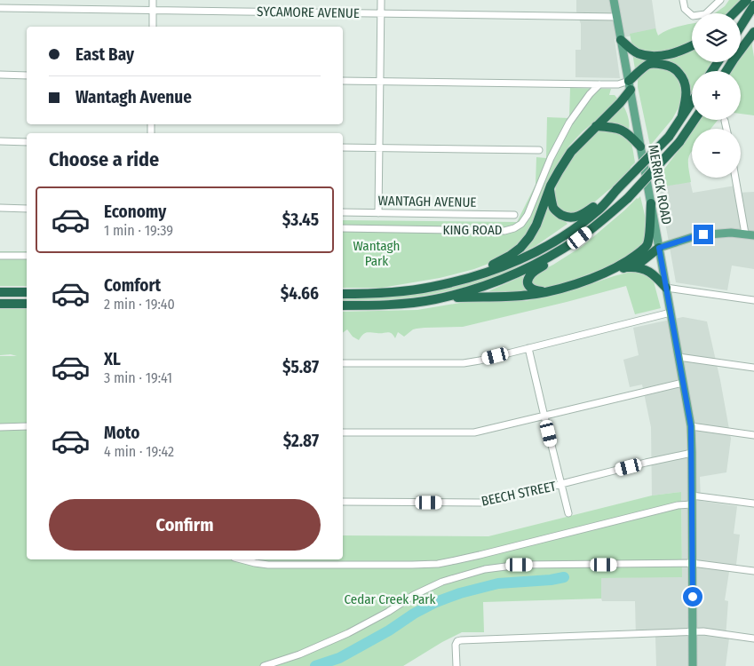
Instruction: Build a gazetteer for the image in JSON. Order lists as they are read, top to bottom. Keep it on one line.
{"streets":{"main road":["MERRICK ROAD"],"street":["SYCAMORE AVENUE","WANTAGH AVENUE","KING ROAD","BEECH STREET"]},"crossings":[["SYCAMORE AVENUE","MERRICK ROAD"],["MERRICK ROAD","BEECH STREET"]],"parks":["Wantagh Park","Cedar Creek Park"],"page":{"map_buttons":["+","−"],"banner":["East Bay","Wantagh Avenue"],"heading":"Choose a ride","list":[{"name":"Economy","note":"1 min · 19:39","value":"$3.45"},{"name":"Comfort","note":"2 min · 19:40","value":"$4.66"},{"name":"XL","note":"3 min · 19:41","value":"$5.87"},{"name":"Moto","note":"4 min · 19:42","value":"$2.87"}],"buttons":"Confirm"}}
